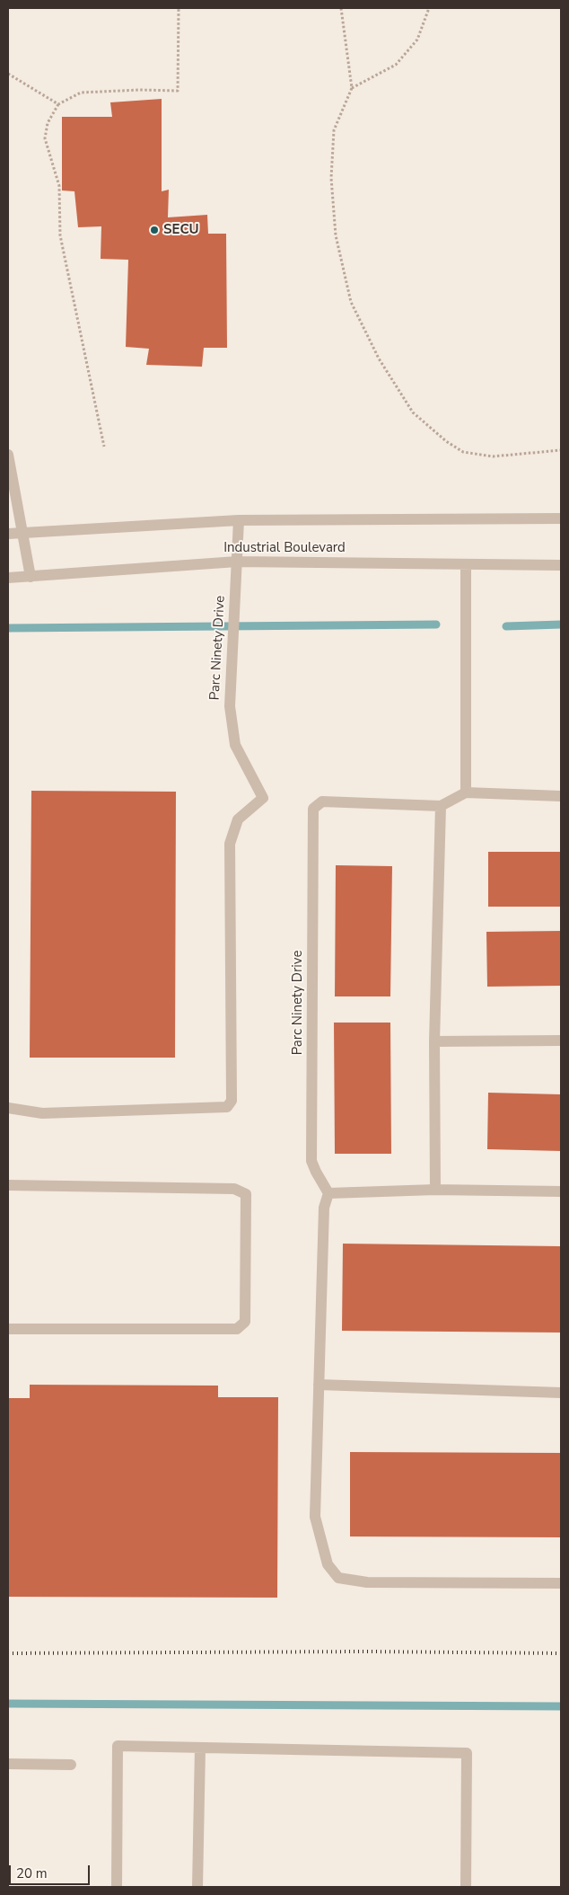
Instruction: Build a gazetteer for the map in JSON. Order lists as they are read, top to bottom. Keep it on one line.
{"streets":{"street":["Industrial Boulevard","Parc Ninety Drive"]},"crossings":[["Industrial Boulevard","Parc Ninety Drive"]],"places":["SECU"],"scale_bar":"20 m"}
